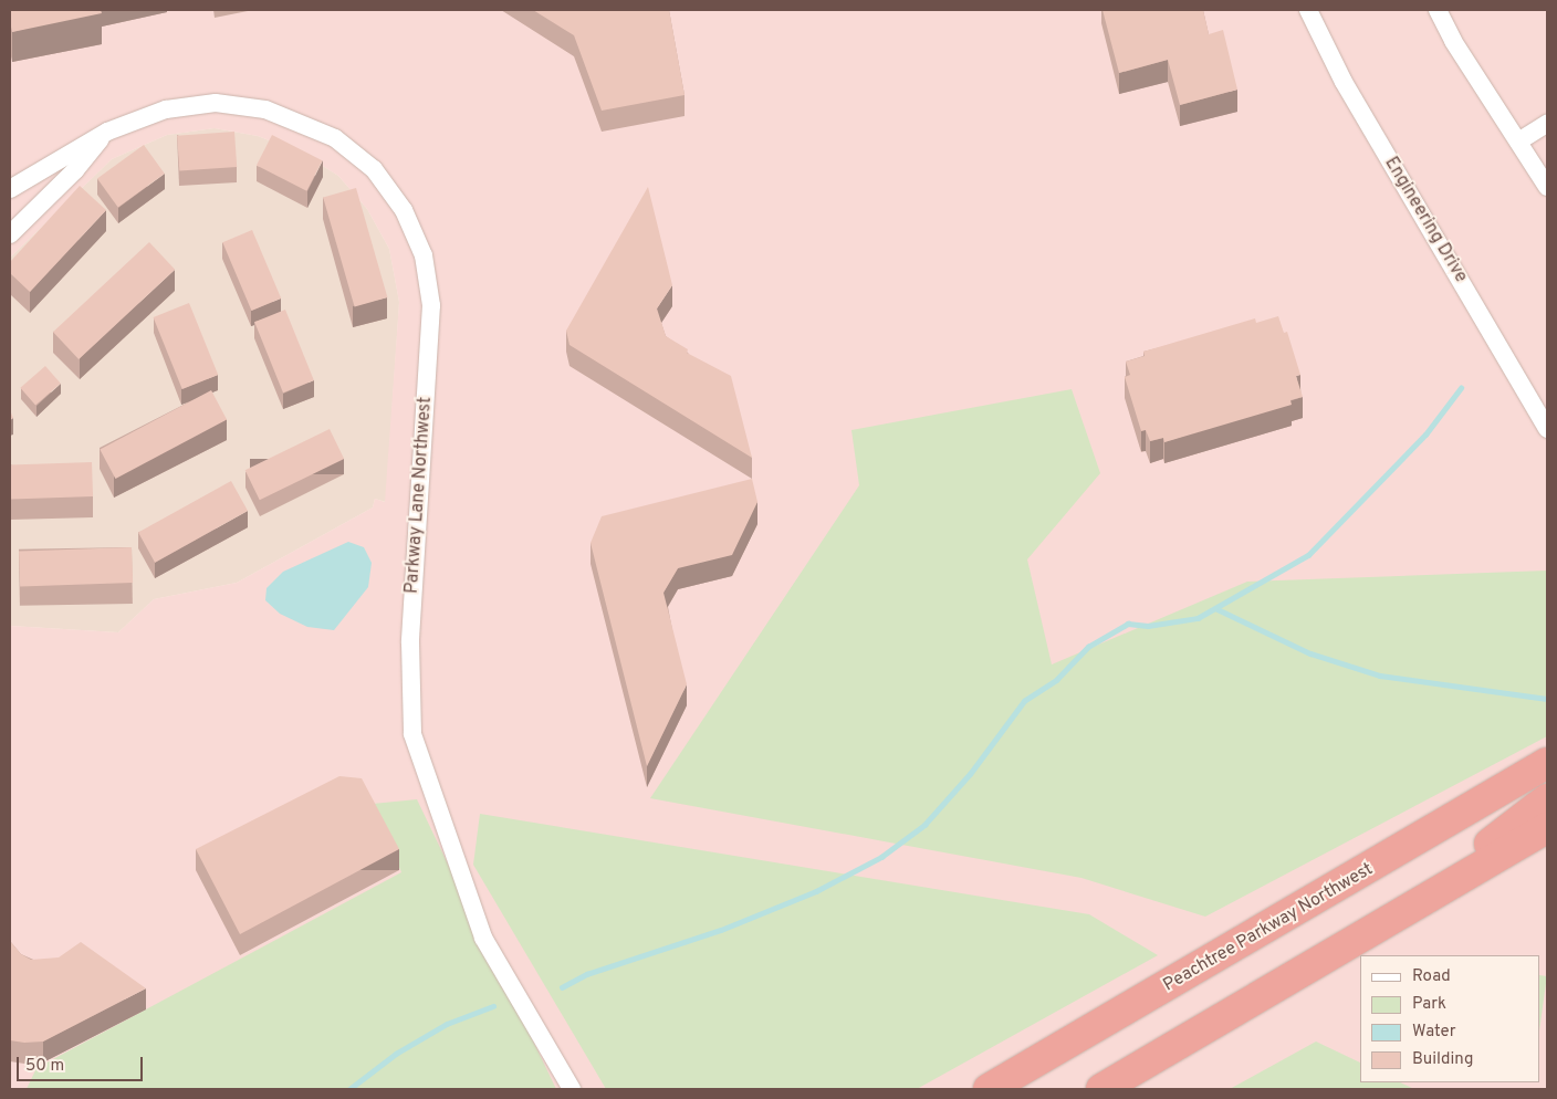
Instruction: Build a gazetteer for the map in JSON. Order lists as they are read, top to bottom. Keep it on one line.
{"streets":{"highway":["Peachtree Parkway Northwest"],"street":["Engineering Drive","Parkway Lane Northwest"]},"legend":["Road","Park","Water","Building"],"scale_bar":"50 m"}
